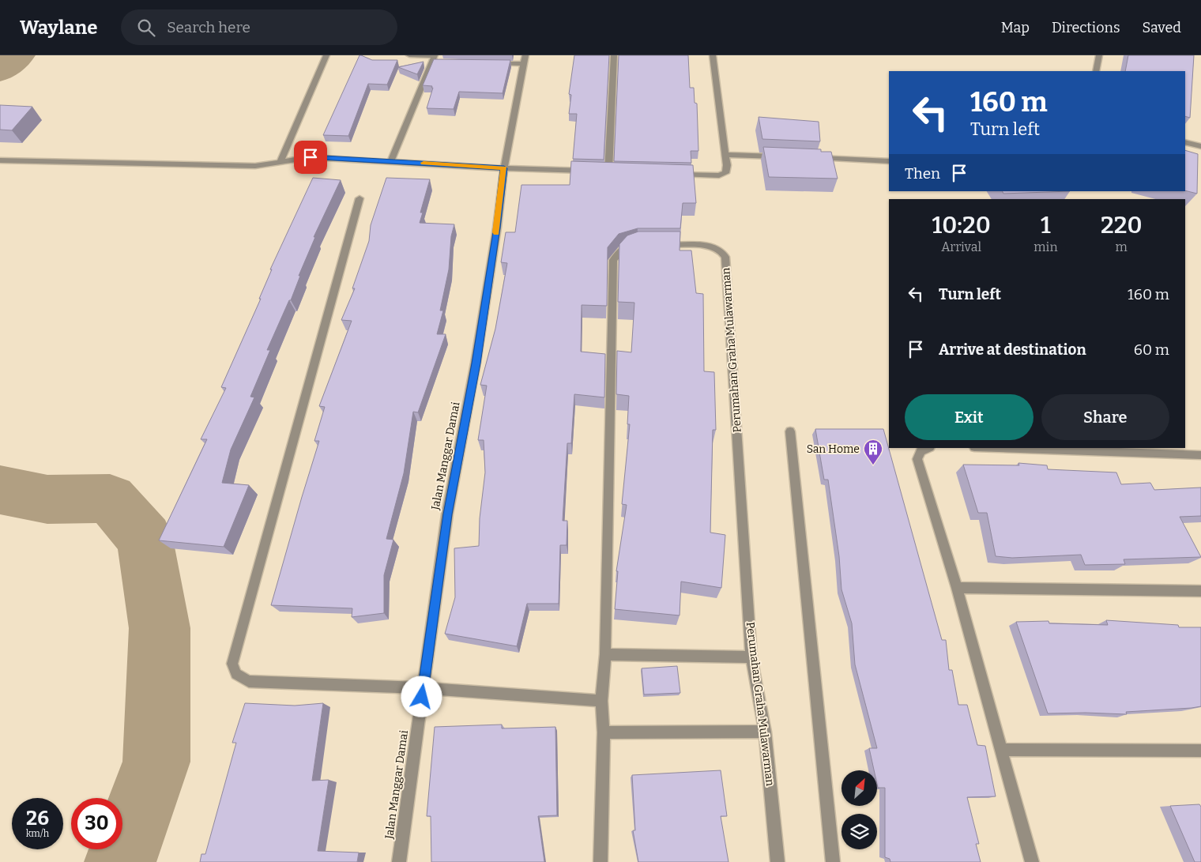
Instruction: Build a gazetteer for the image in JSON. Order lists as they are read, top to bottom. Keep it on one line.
{"streets":{"street":["Perumahan Graha Mulawarman","Jalan Manggar Damai"]},"places":{"building":["San Home"]},"north":"top right","page":{"header":"Waylane","search":"Search here","nav":["Map","Directions","Saved"],"turn":["160 m","Turn left"],"then":"Then","eta":["10:20","Arrival","1","min","220","m"],"list":[{"name":"Turn left","value":"160 m"},{"name":"Arrive at destination","value":"60 m"}],"buttons":["Exit","Share"],"speed":"26 km/h","limit":"30"}}
